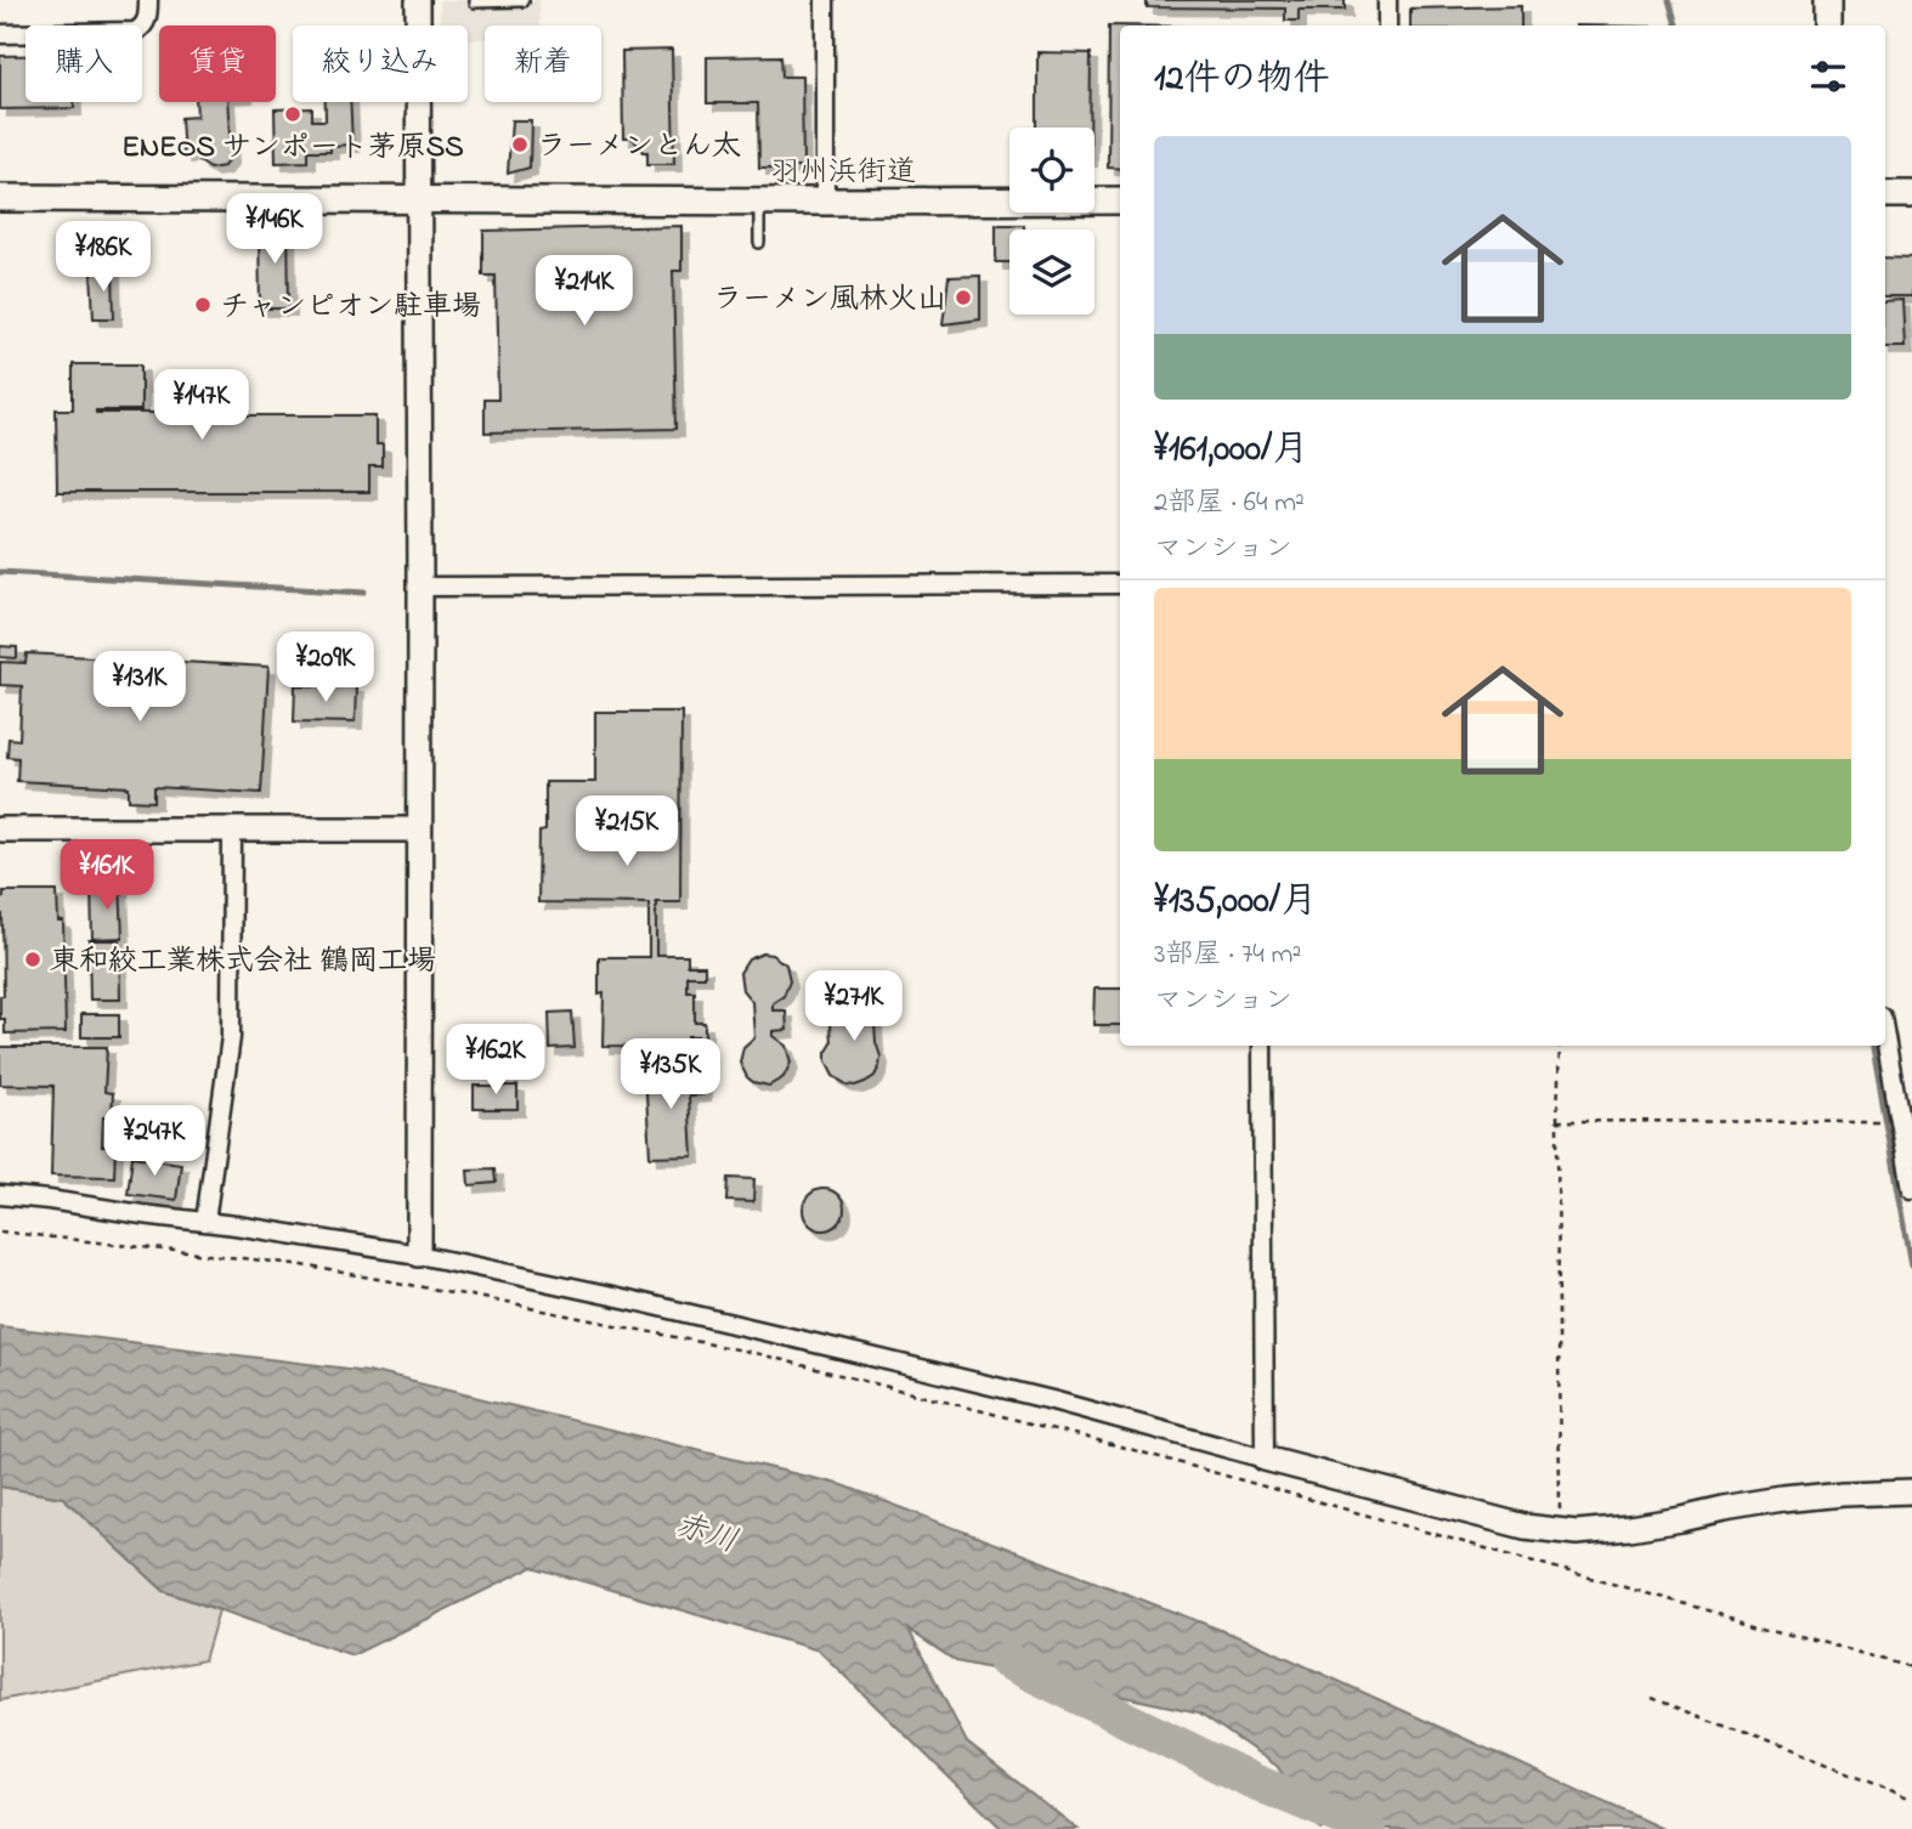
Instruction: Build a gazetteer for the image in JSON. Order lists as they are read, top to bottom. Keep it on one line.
{"streets":{"main road":["羽州浜街道"]},"water":["赤川"],"places":["ENEOS サンポート茅原SS","ラーメンとん太","ラーメン風林火山","チャンピオン駐車場","東和絞工業株式会社 鶴岡工場"],"page":{"chip":["購入","賃貸","絞り込み","新着"],"heading":"12件の物件","list":[{"name":"¥161,000/月","note":"2部屋 · 64 m² · マンション"},{"name":"¥135,000/月","note":"3部屋 · 74 m² · マンション"}],"price":["¥146K","¥186K","¥214K","¥147K","¥209K","¥131K","¥215K","¥161K","¥271K","¥162K","¥135K","¥247K"]}}
